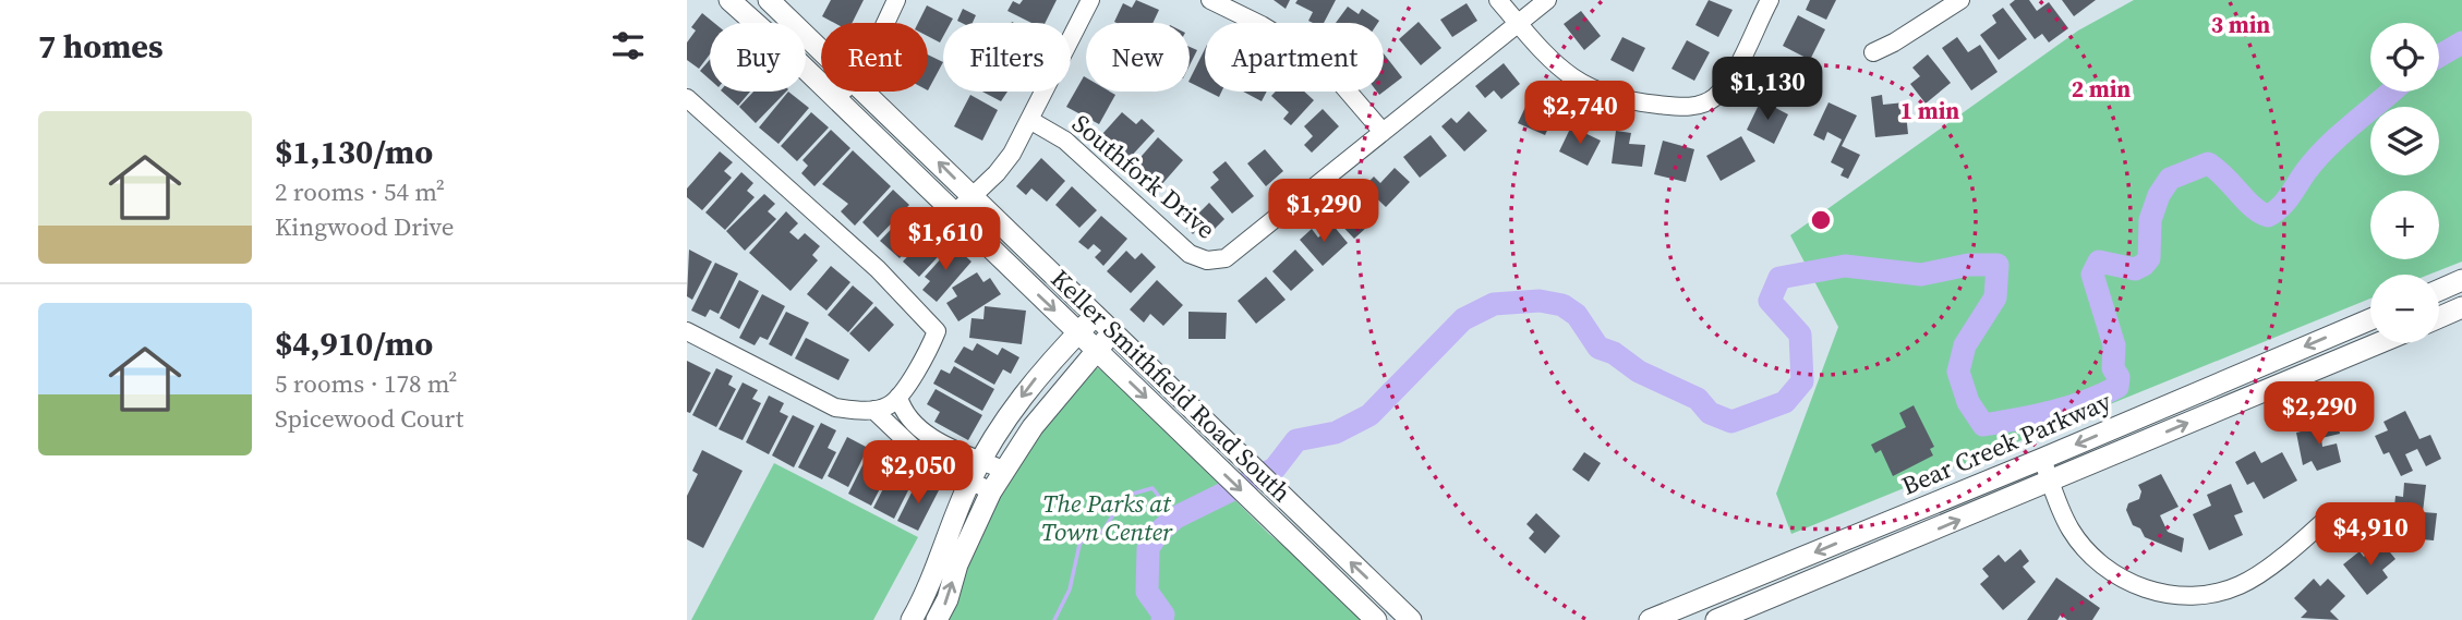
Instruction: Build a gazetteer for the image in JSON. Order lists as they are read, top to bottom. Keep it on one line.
{"streets":{"main road":["Keller Smithfield Road South","Bear Creek Parkway"],"street":["Southfork Drive"]},"parks":["The Parks at Town Center"],"page":{"heading":"7 homes","map_buttons":["+","−"],"chip":["Buy","Rent","Filters","New","Apartment"],"price":["$1,130","$2,740","$1,290","$1,610","$2,290","$2,050","$4,910"],"list":[{"name":"$1,130/mo","note":"2 rooms · 54 m² · Kingwood Drive"},{"name":"$4,910/mo","note":"5 rooms · 178 m² · Spicewood Court"}]},"rings":["3 min","2 min","1 min"]}
